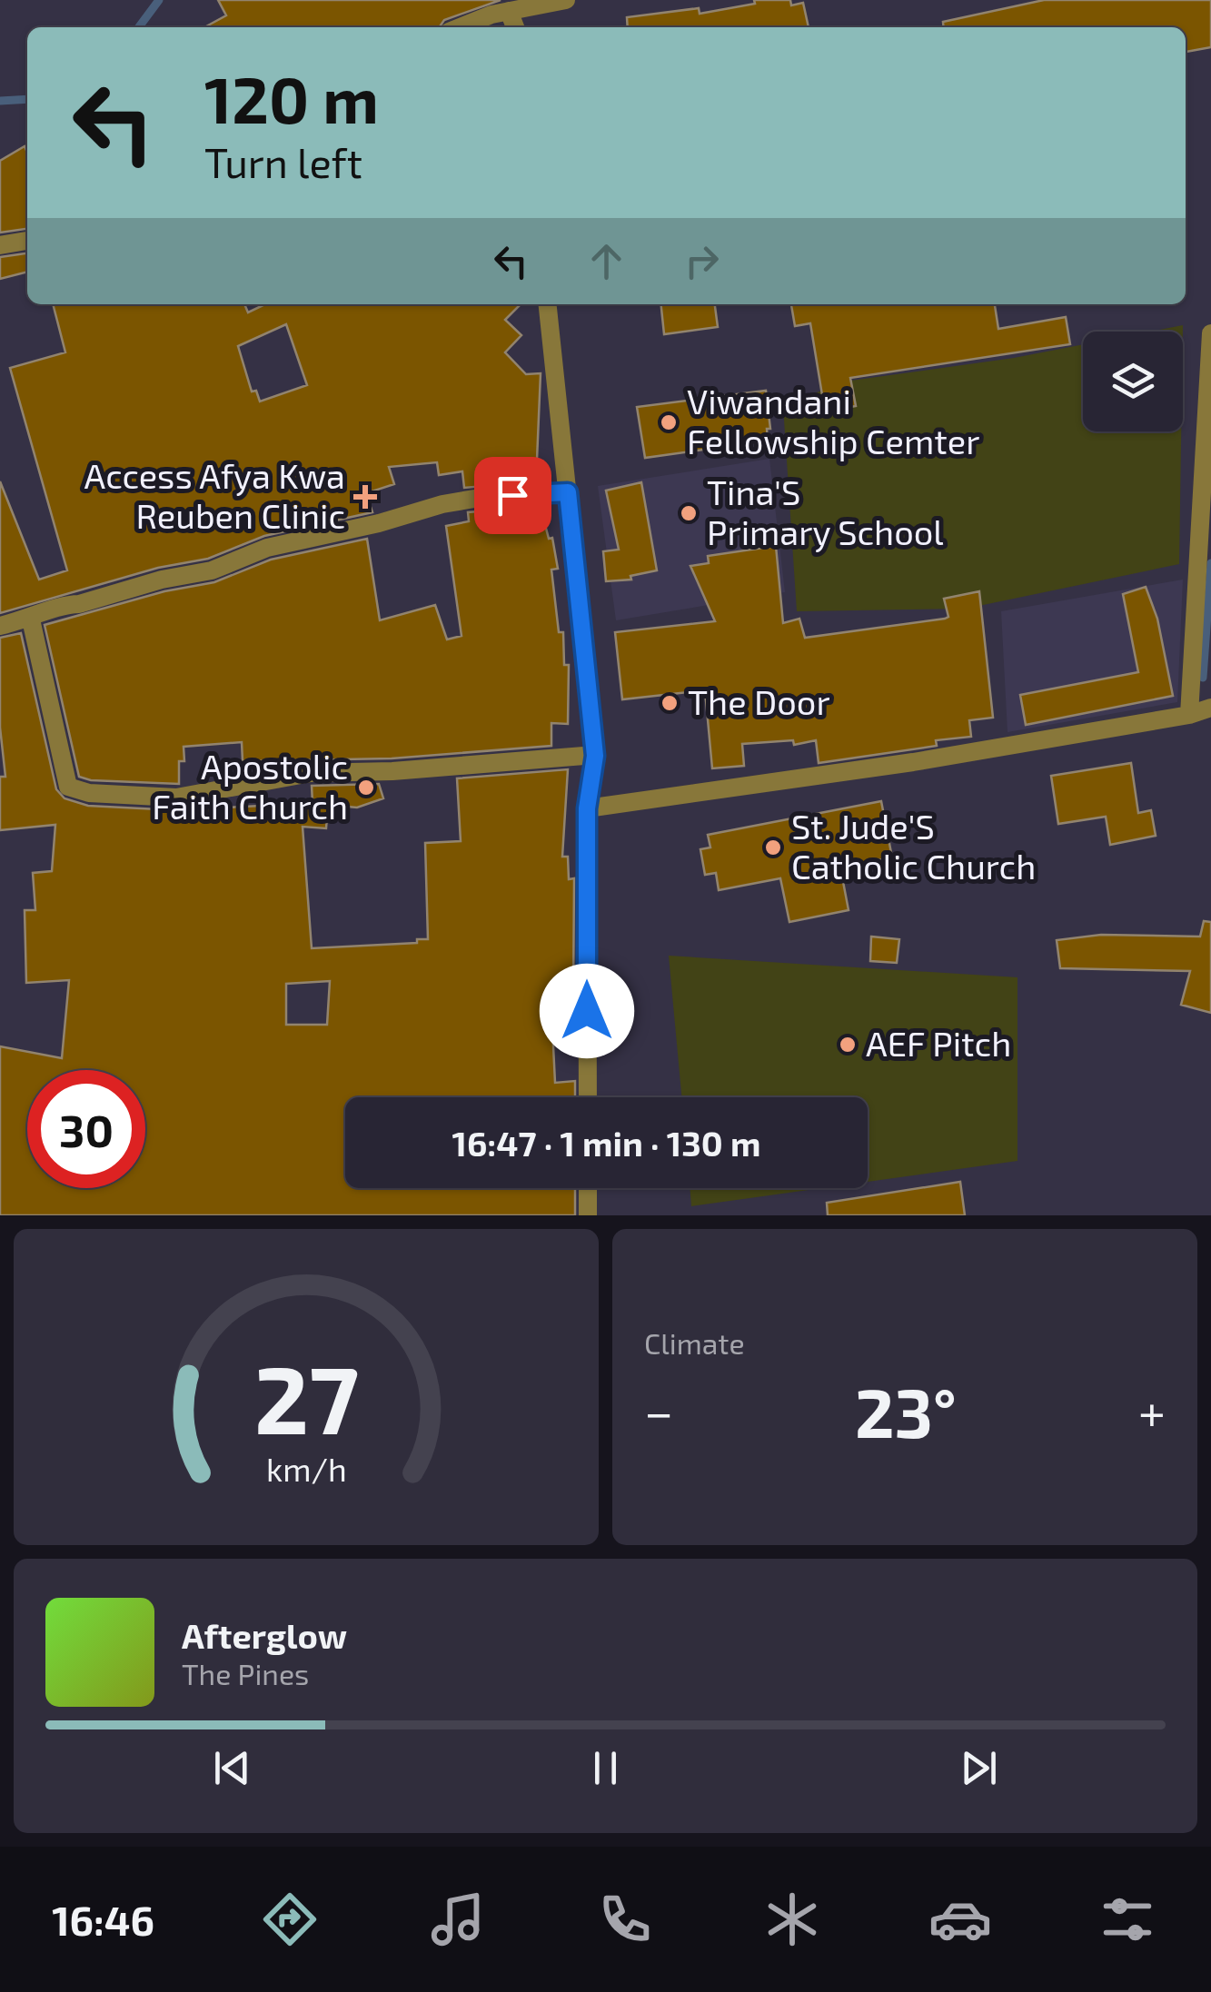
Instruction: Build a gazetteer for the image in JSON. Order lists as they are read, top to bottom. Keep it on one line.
{"places":{"other":["Viwandani Fellowship Cemter","Tina'S Primary School","The Door","Apostolic Faith Church","St. Jude'S Catholic Church","AEF Pitch"],"health":["Access Afya Kwa Reuben Clinic"]},"page":{"turn":["120 m","Turn left"],"limit":"30","trip":"16:47 · 1 min · 130 m","tile":"Climate","heat":["−","23°","+"],"song":["Afterglow","The Pines"],"tabs":"16:46","gauge":["27","km/h"]}}
